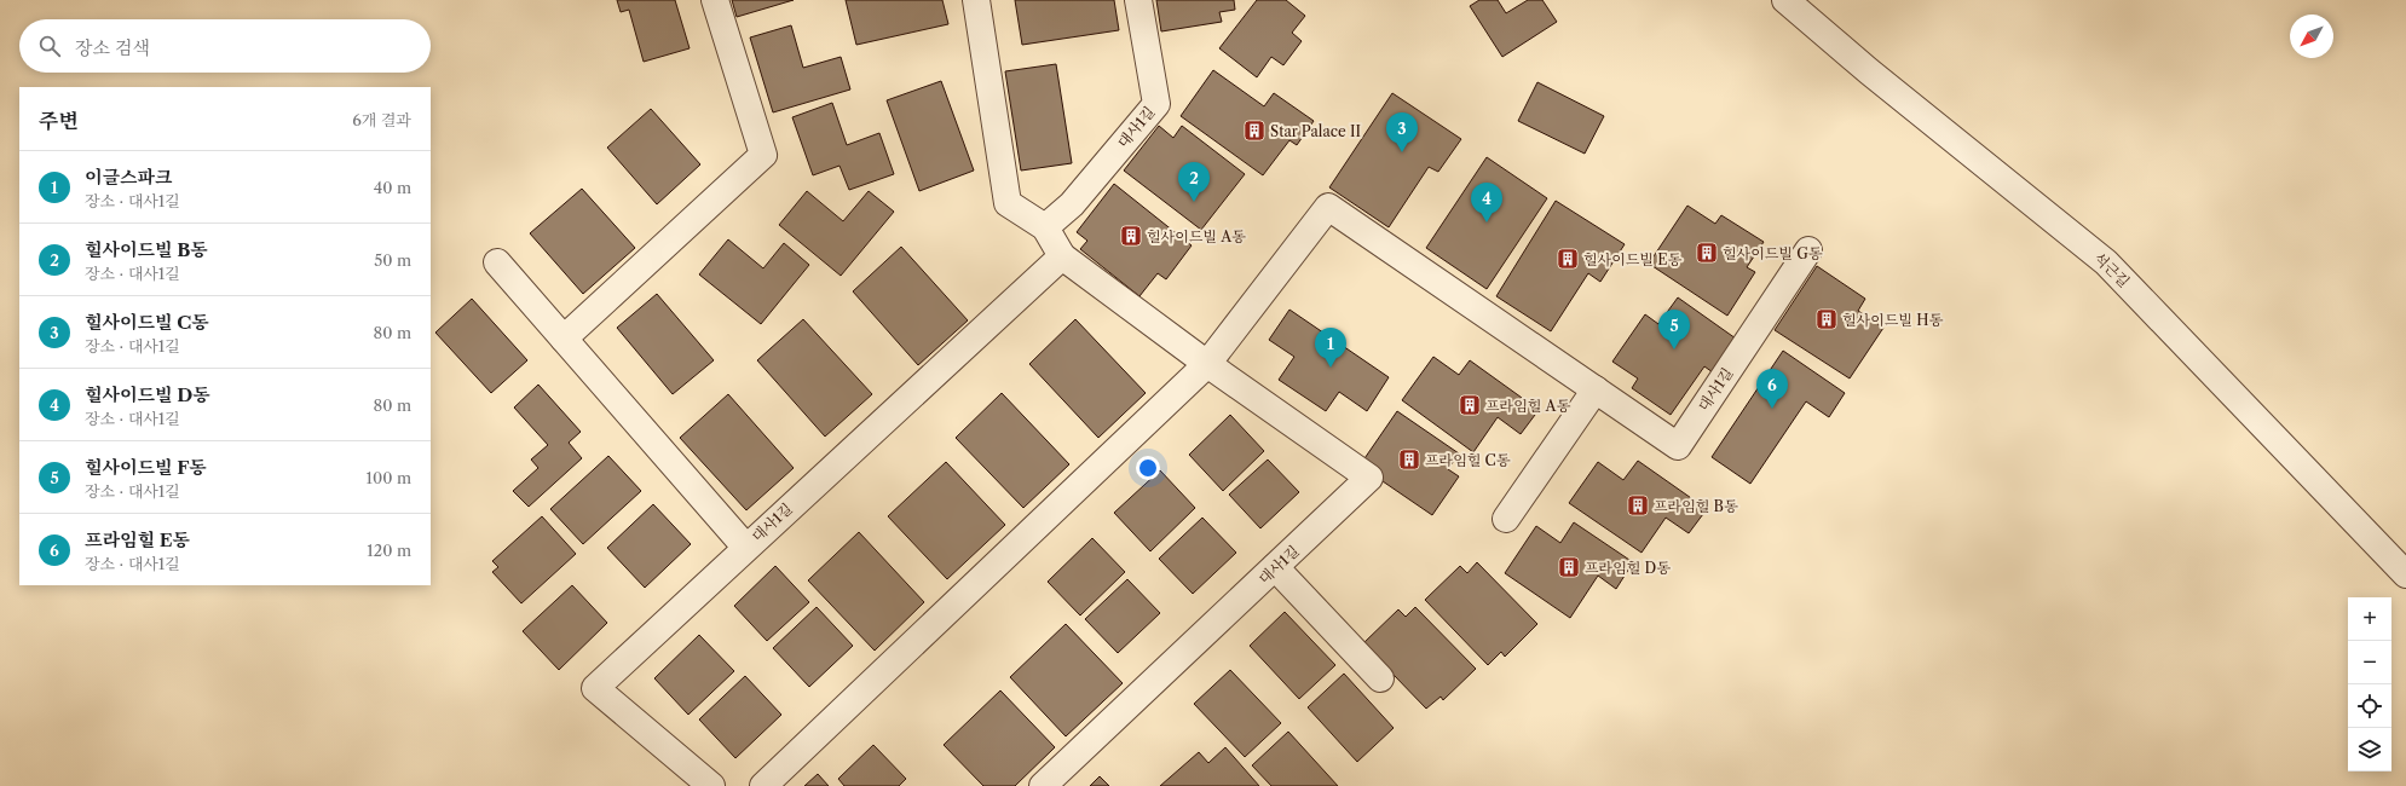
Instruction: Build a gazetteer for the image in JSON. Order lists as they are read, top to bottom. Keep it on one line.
{"streets":{"street":["대사1길","석근길"]},"places":{"building":["Star Palace II","힐사이드빌 A동","힐사이드빌 G동","힐사이드빌 E동","힐사이드빌 H동","프라임힐 A동","프라임힐 C동","프라임힐 B동","프라임힐 D동"]},"north":"bottom left","page":{"search":"장소 검색","heading":["주변","6개 결과"],"pins":["3","2","4","5","1","6"],"list":[{"mark":"1","name":"이글스파크","note":"장소 · 대사1길","value":"40 m"},{"mark":"2","name":"힐사이드빌 B동","note":"장소 · 대사1길","value":"50 m"},{"mark":"3","name":"힐사이드빌 C동","note":"장소 · 대사1길","value":"80 m"},{"mark":"4","name":"힐사이드빌 D동","note":"장소 · 대사1길","value":"80 m"},{"mark":"5","name":"힐사이드빌 F동","note":"장소 · 대사1길","value":"100 m"},{"mark":"6","name":"프라임힐 E동","note":"장소 · 대사1길","value":"120 m"}],"map_buttons":["+","−"]}}
